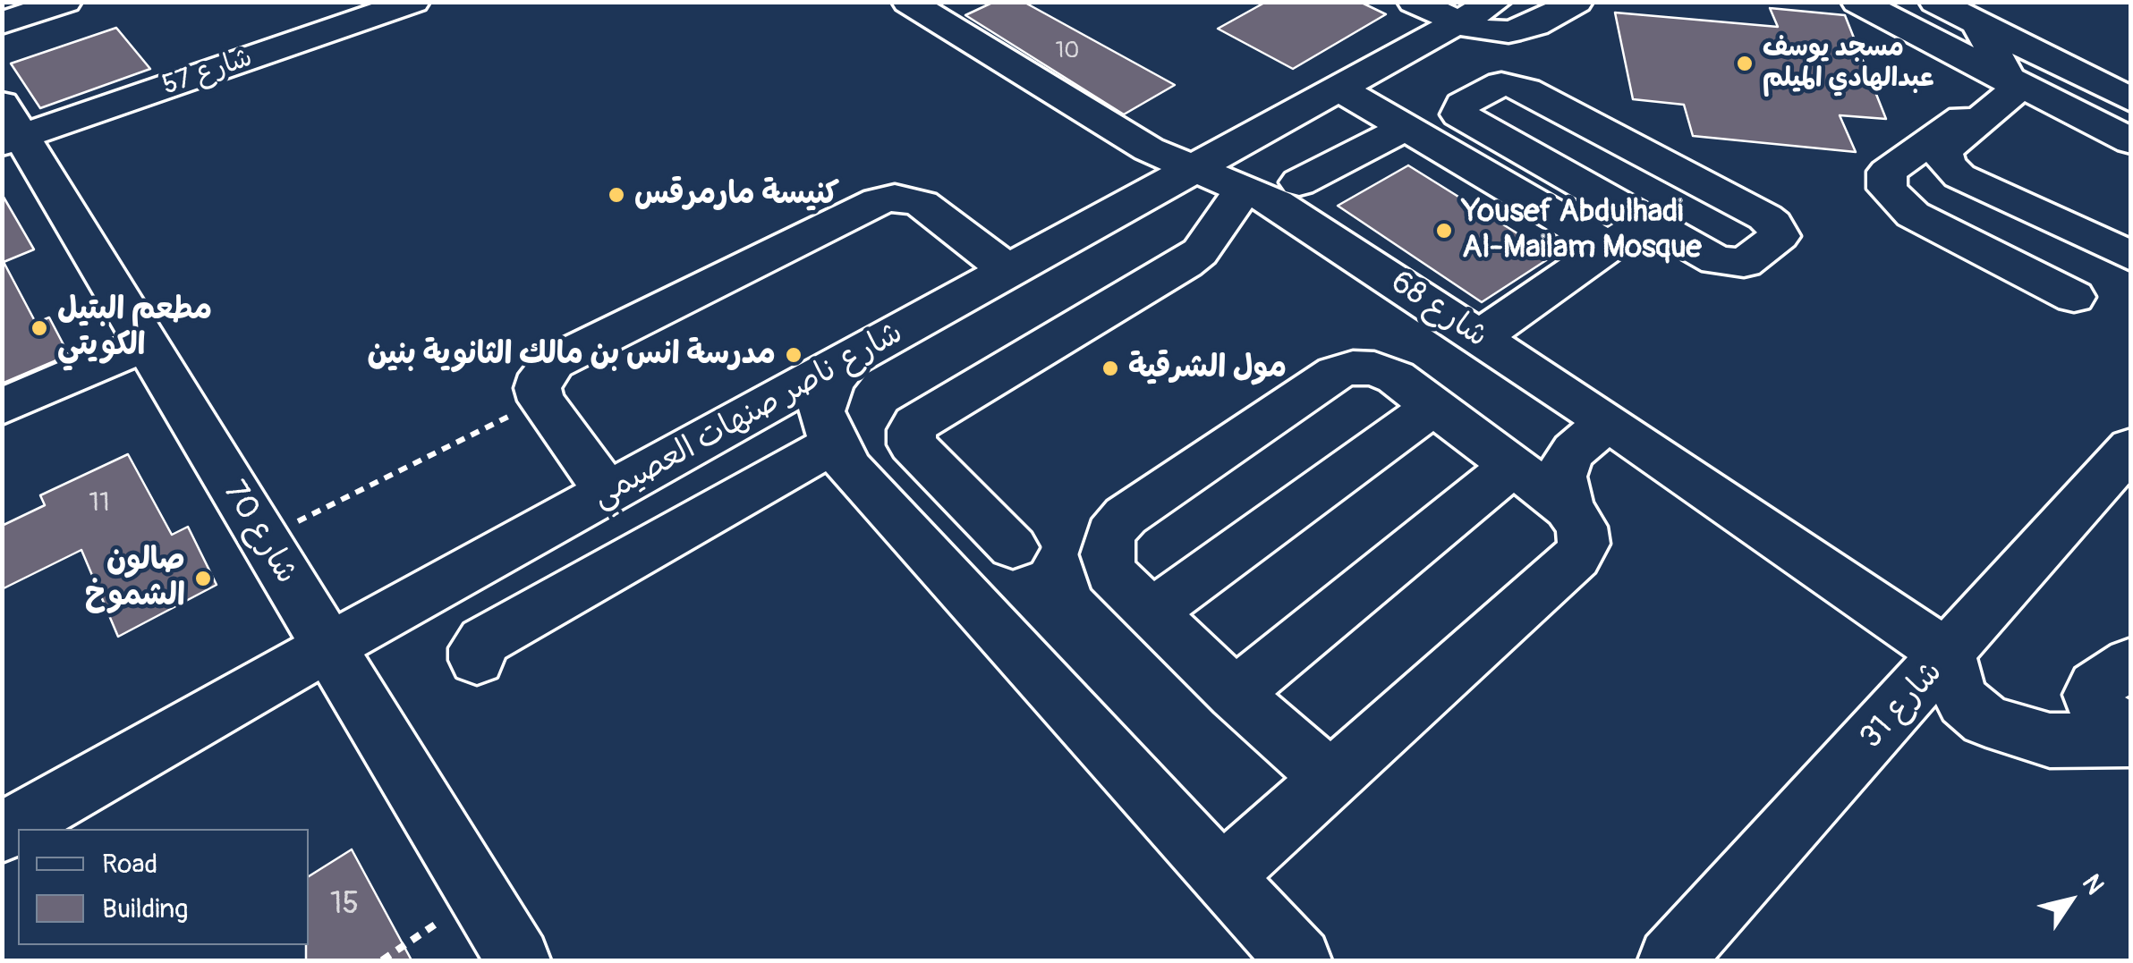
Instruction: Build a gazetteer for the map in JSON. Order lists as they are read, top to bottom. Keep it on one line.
{"streets":{"street":["شارع 57","شارع 68","شارع ناصر صنهات العصيمي","شارع 70","شارع 31"]},"crossings":[["شارع 57","شارع 70"],["شارع 68","شارع ناصر صنهات العصيمي"],["شارع 68","شارع 31"],["شارع ناصر صنهات العصيمي","شارع 70"]],"places":["مسجد يوسف عبدالهادي الميلم","كنيسة مارمرقس","Yousef Abdulhadi Al-Mailam Mosque","مطعم البتيل الكويتي","مدرسة انس بن مالك الثانوية بنين","مول الشرقية","صالون الشموخ"],"house_numbers":["10","11","15"],"legend":["Road","Building"],"north":"top right"}
